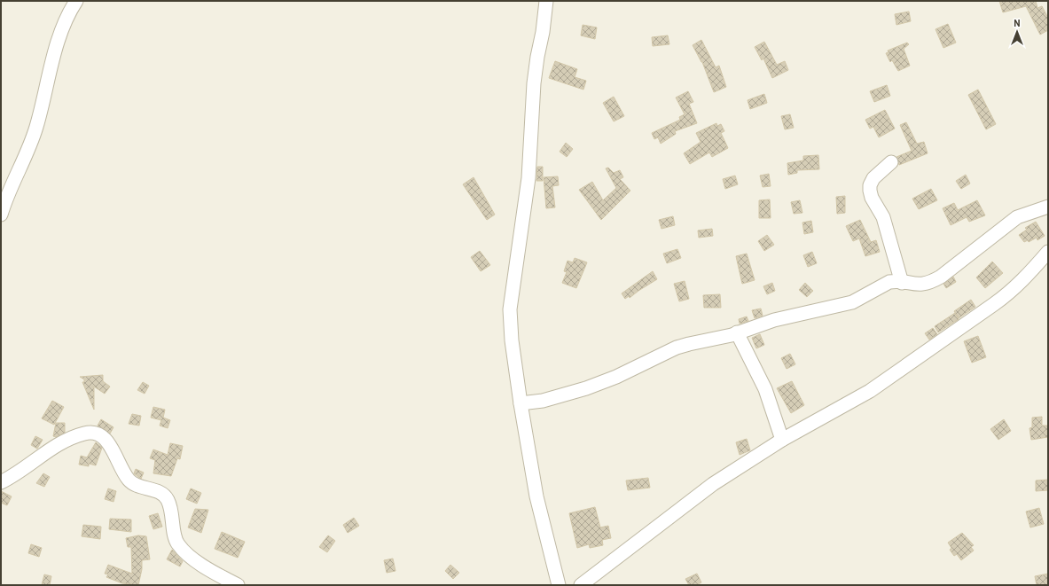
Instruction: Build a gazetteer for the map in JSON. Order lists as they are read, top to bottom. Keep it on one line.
{"north":"top"}
